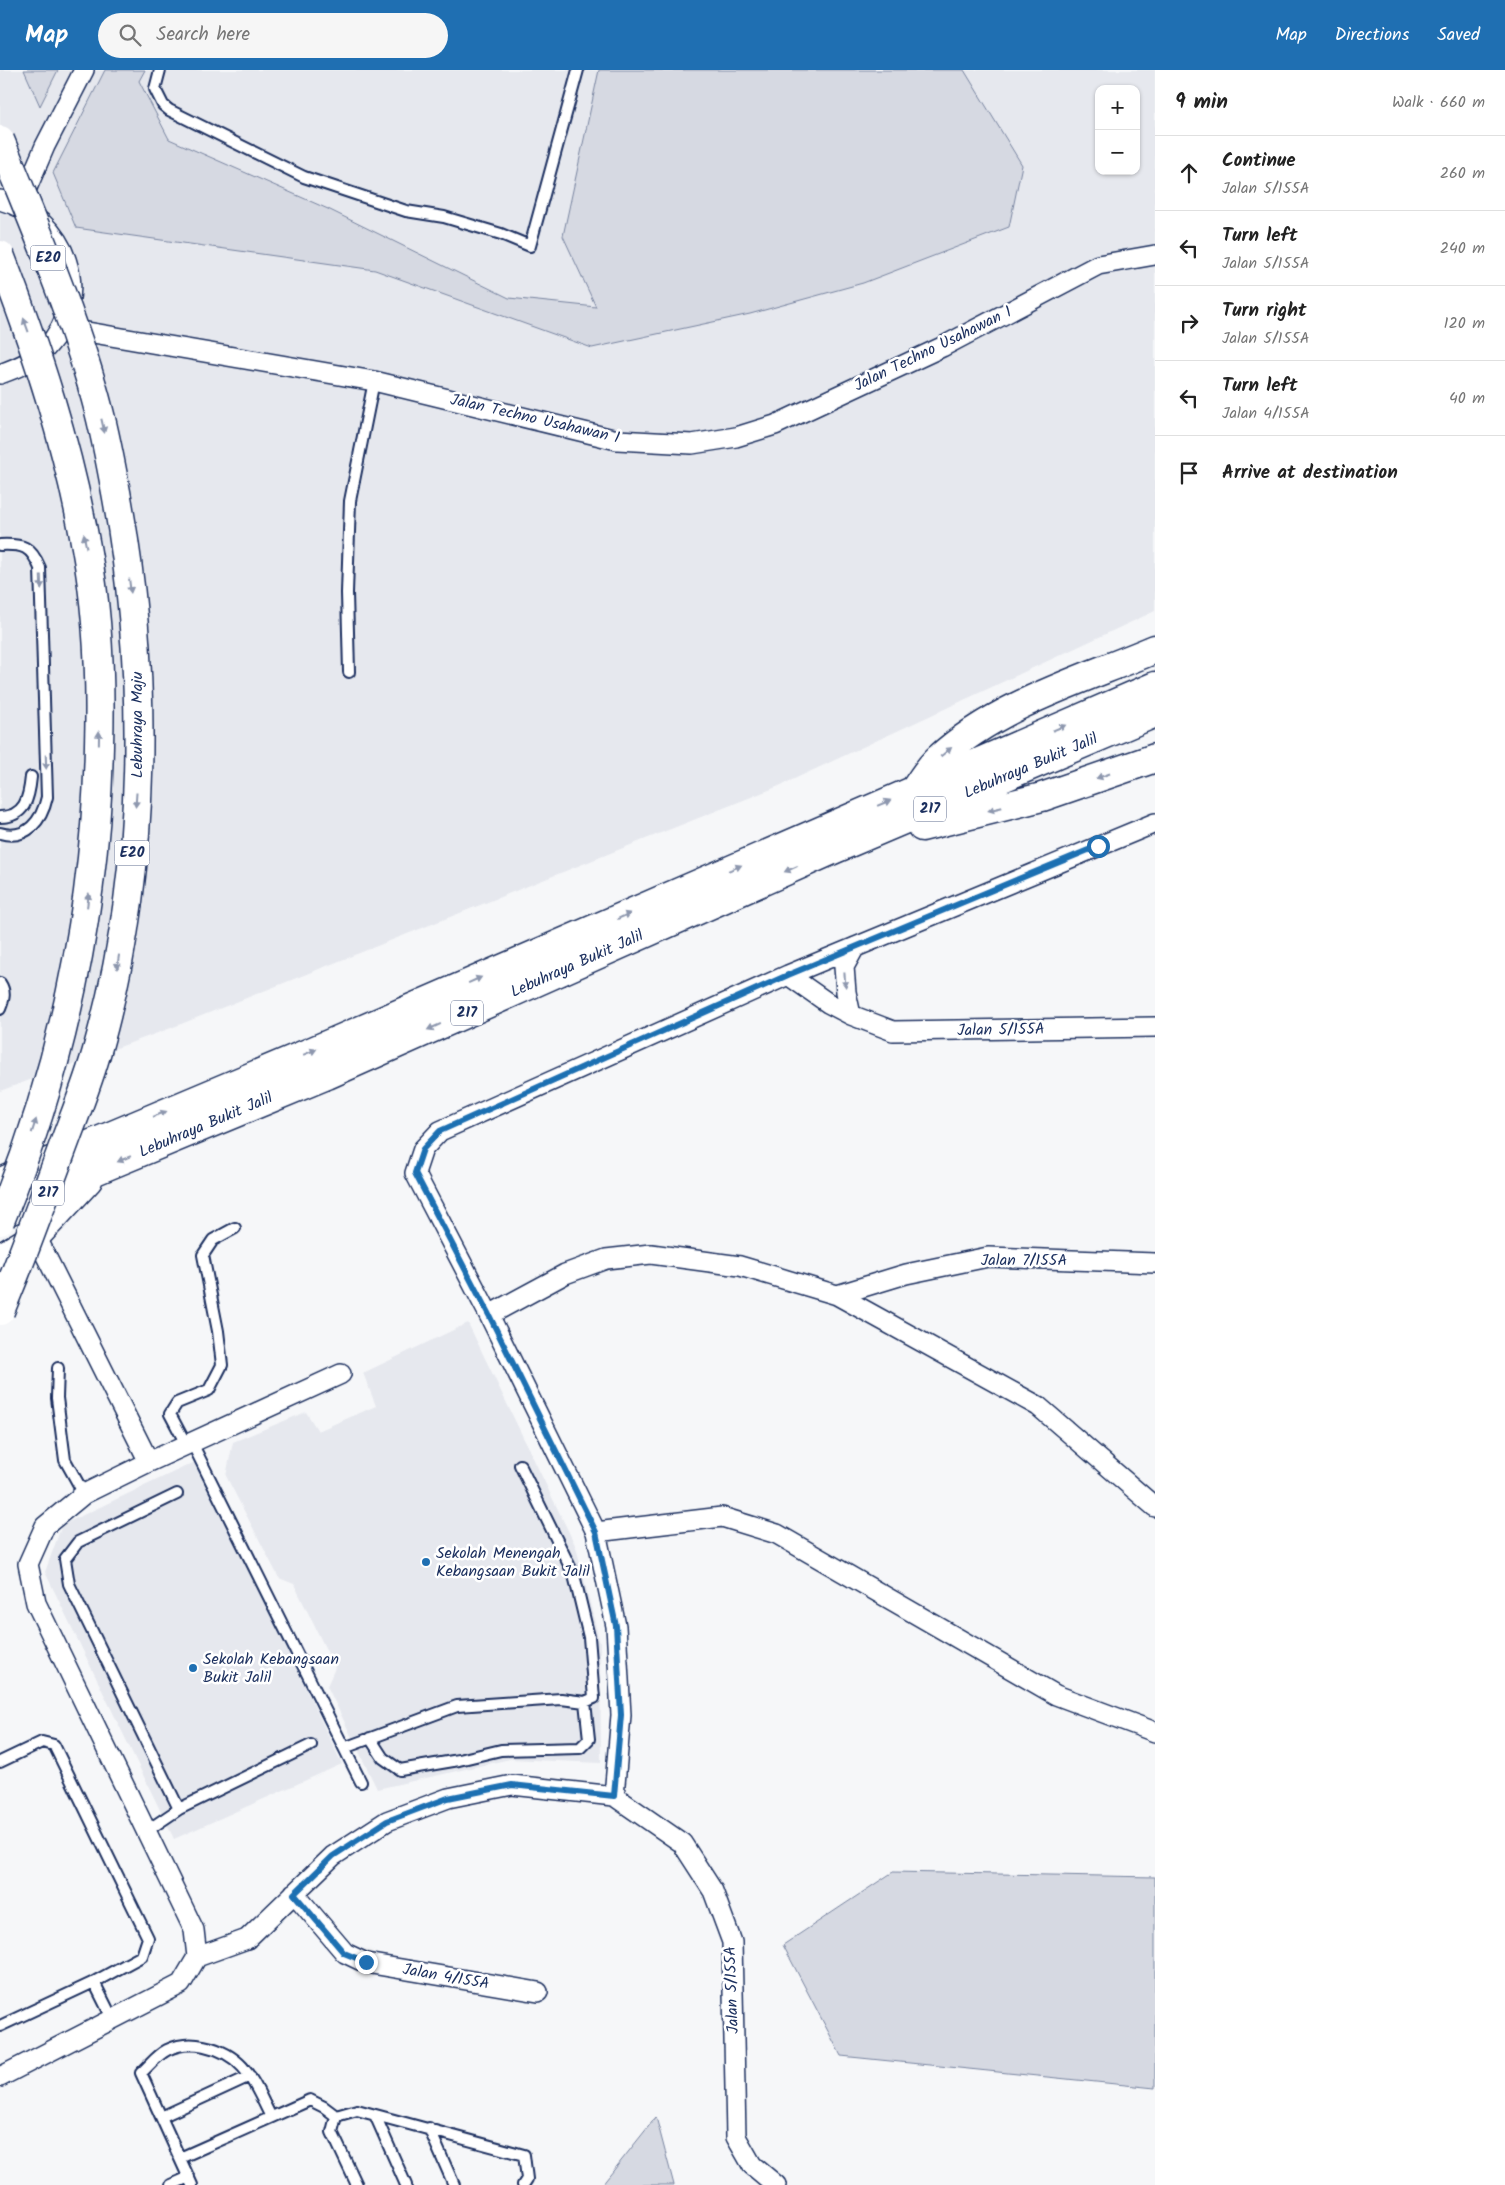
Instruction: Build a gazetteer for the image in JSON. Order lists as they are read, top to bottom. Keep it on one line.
{"streets":{"highway":["E20","Lebuhraya Maju","Lebuhraya Bukit Jalil","217"],"street":["Jalan Techno Usahawan 1","Jalan 5/155A","Jalan 7/155A","Jalan 4/155A"]},"crossings":[["Jalan 5/155A","Jalan 4/155A"]],"places":["Sekolah Menengah Kebangsaan Bukit Jalil","Sekolah Kebangsaan Bukit Jalil"],"page":{"header":"Map","search":"Search here","nav":["Map","Directions","Saved"],"heading":["9 min","Walk · 660 m"],"map_buttons":["+","−"],"list":[["Continue","Jalan 5/155A","260 m"],["Turn left","Jalan 5/155A","240 m"],["Turn right","Jalan 5/155A","120 m"],["Turn left","Jalan 4/155A","40 m"],"Arrive at destination"]}}
